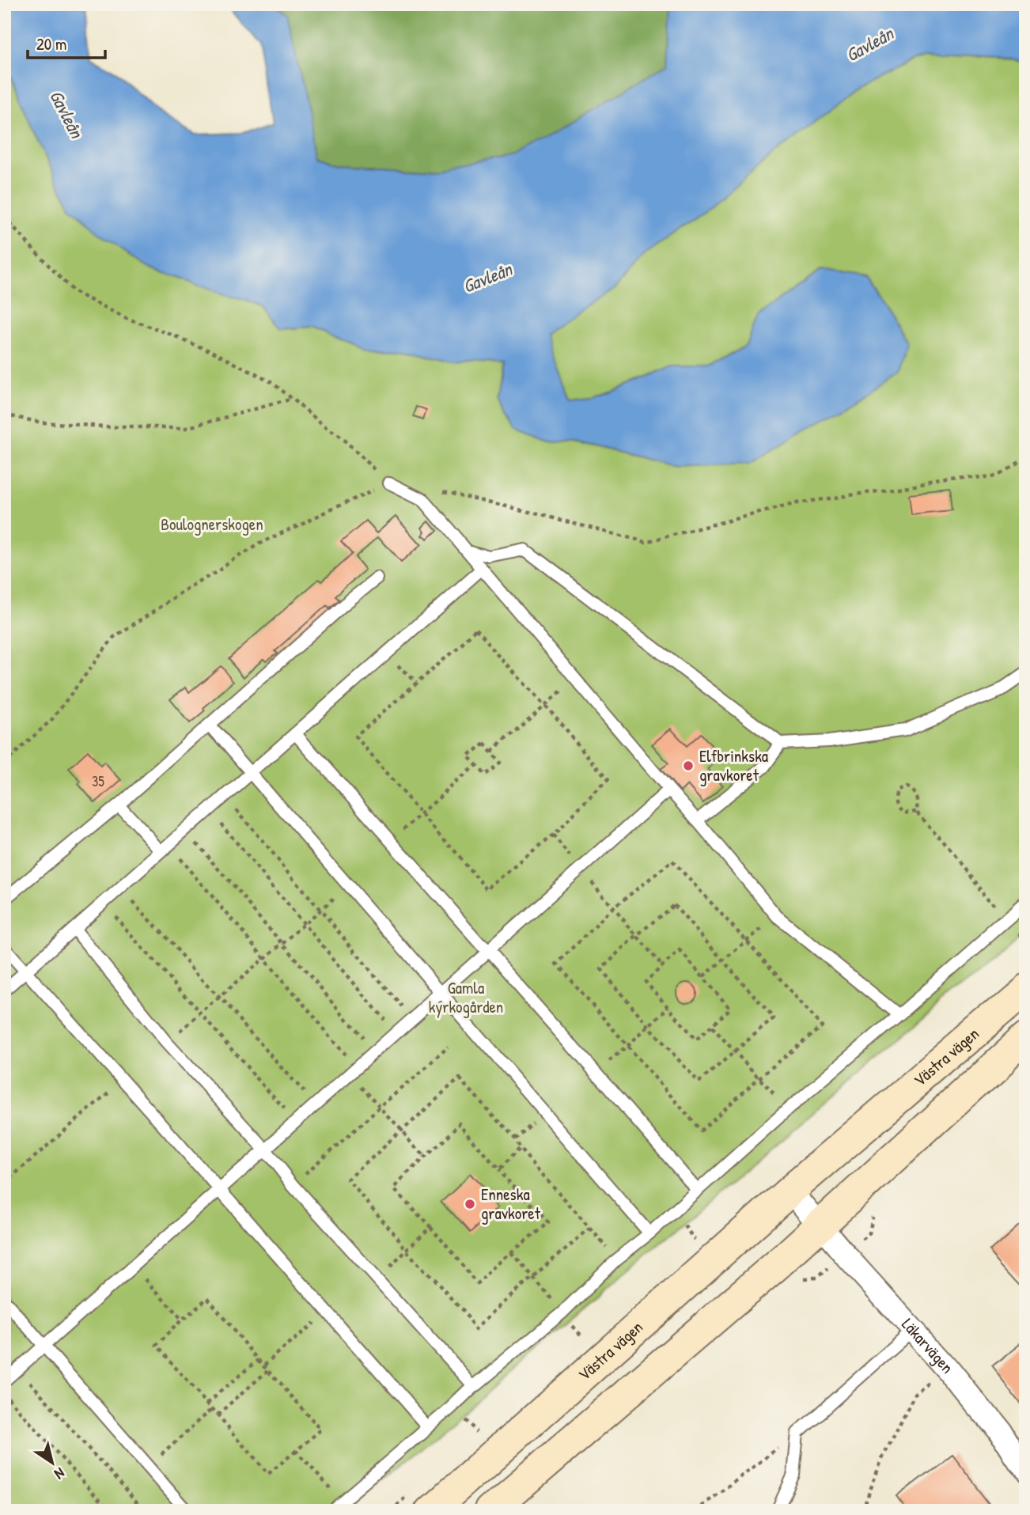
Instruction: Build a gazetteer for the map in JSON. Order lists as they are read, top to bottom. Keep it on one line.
{"streets":{"main road":["Västra vägen"],"street":["Läkarvägen"]},"water":["Gavleån"],"parks":["Boulognerskogen","Gamla kyrkogården"],"places":["Elfbrinkska gravkoret","Enneska gravkoret"],"house_numbers":["35"],"scale_bar":"20 m","north":"bottom right"}
